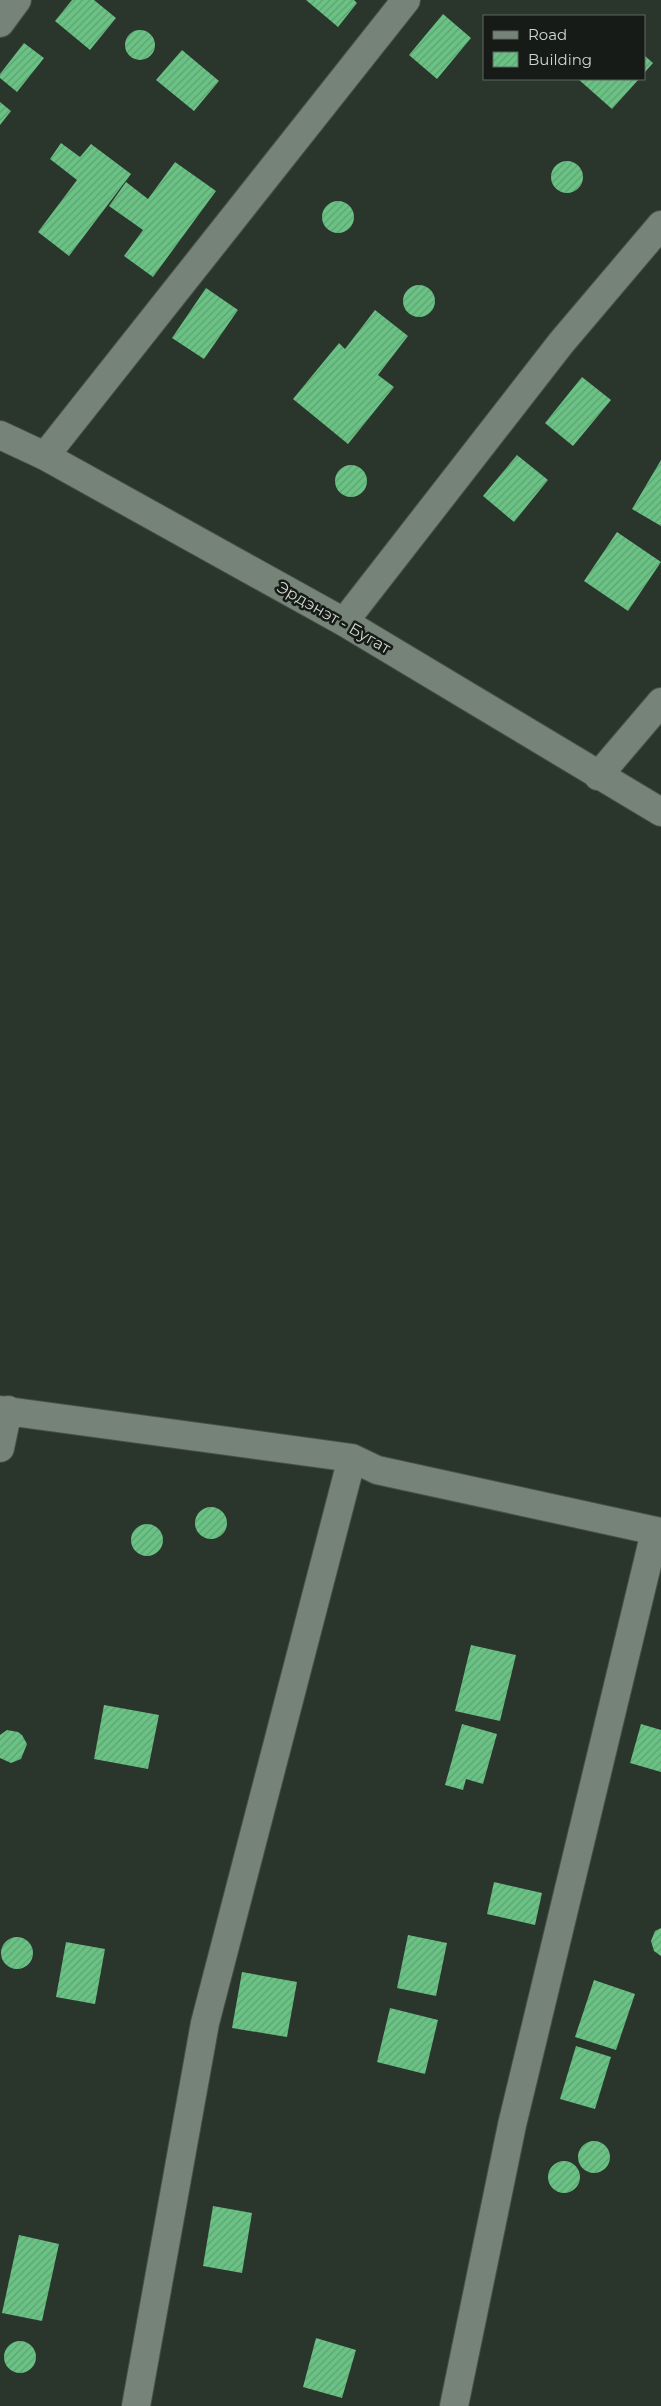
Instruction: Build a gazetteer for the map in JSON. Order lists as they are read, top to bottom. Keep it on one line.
{"streets":{"street":["Эрдэнэт - Бугат"]},"legend":["Road","Building"]}
